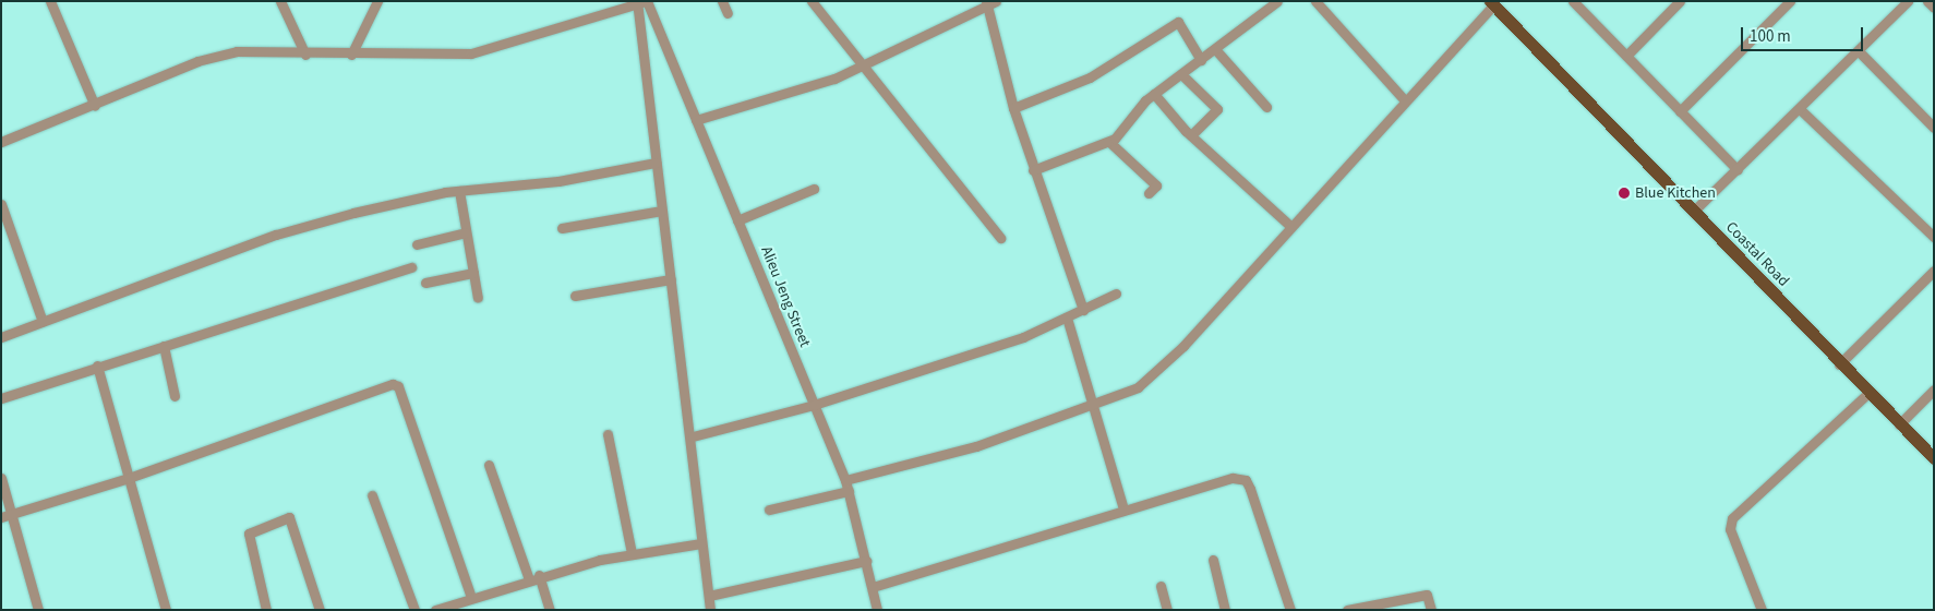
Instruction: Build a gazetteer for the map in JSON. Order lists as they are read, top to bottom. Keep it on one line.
{"streets":{"main road":["Coastal Road"],"street":["Alieu Jeng Street"]},"places":["Blue Kitchen"],"scale_bar":"100 m"}
